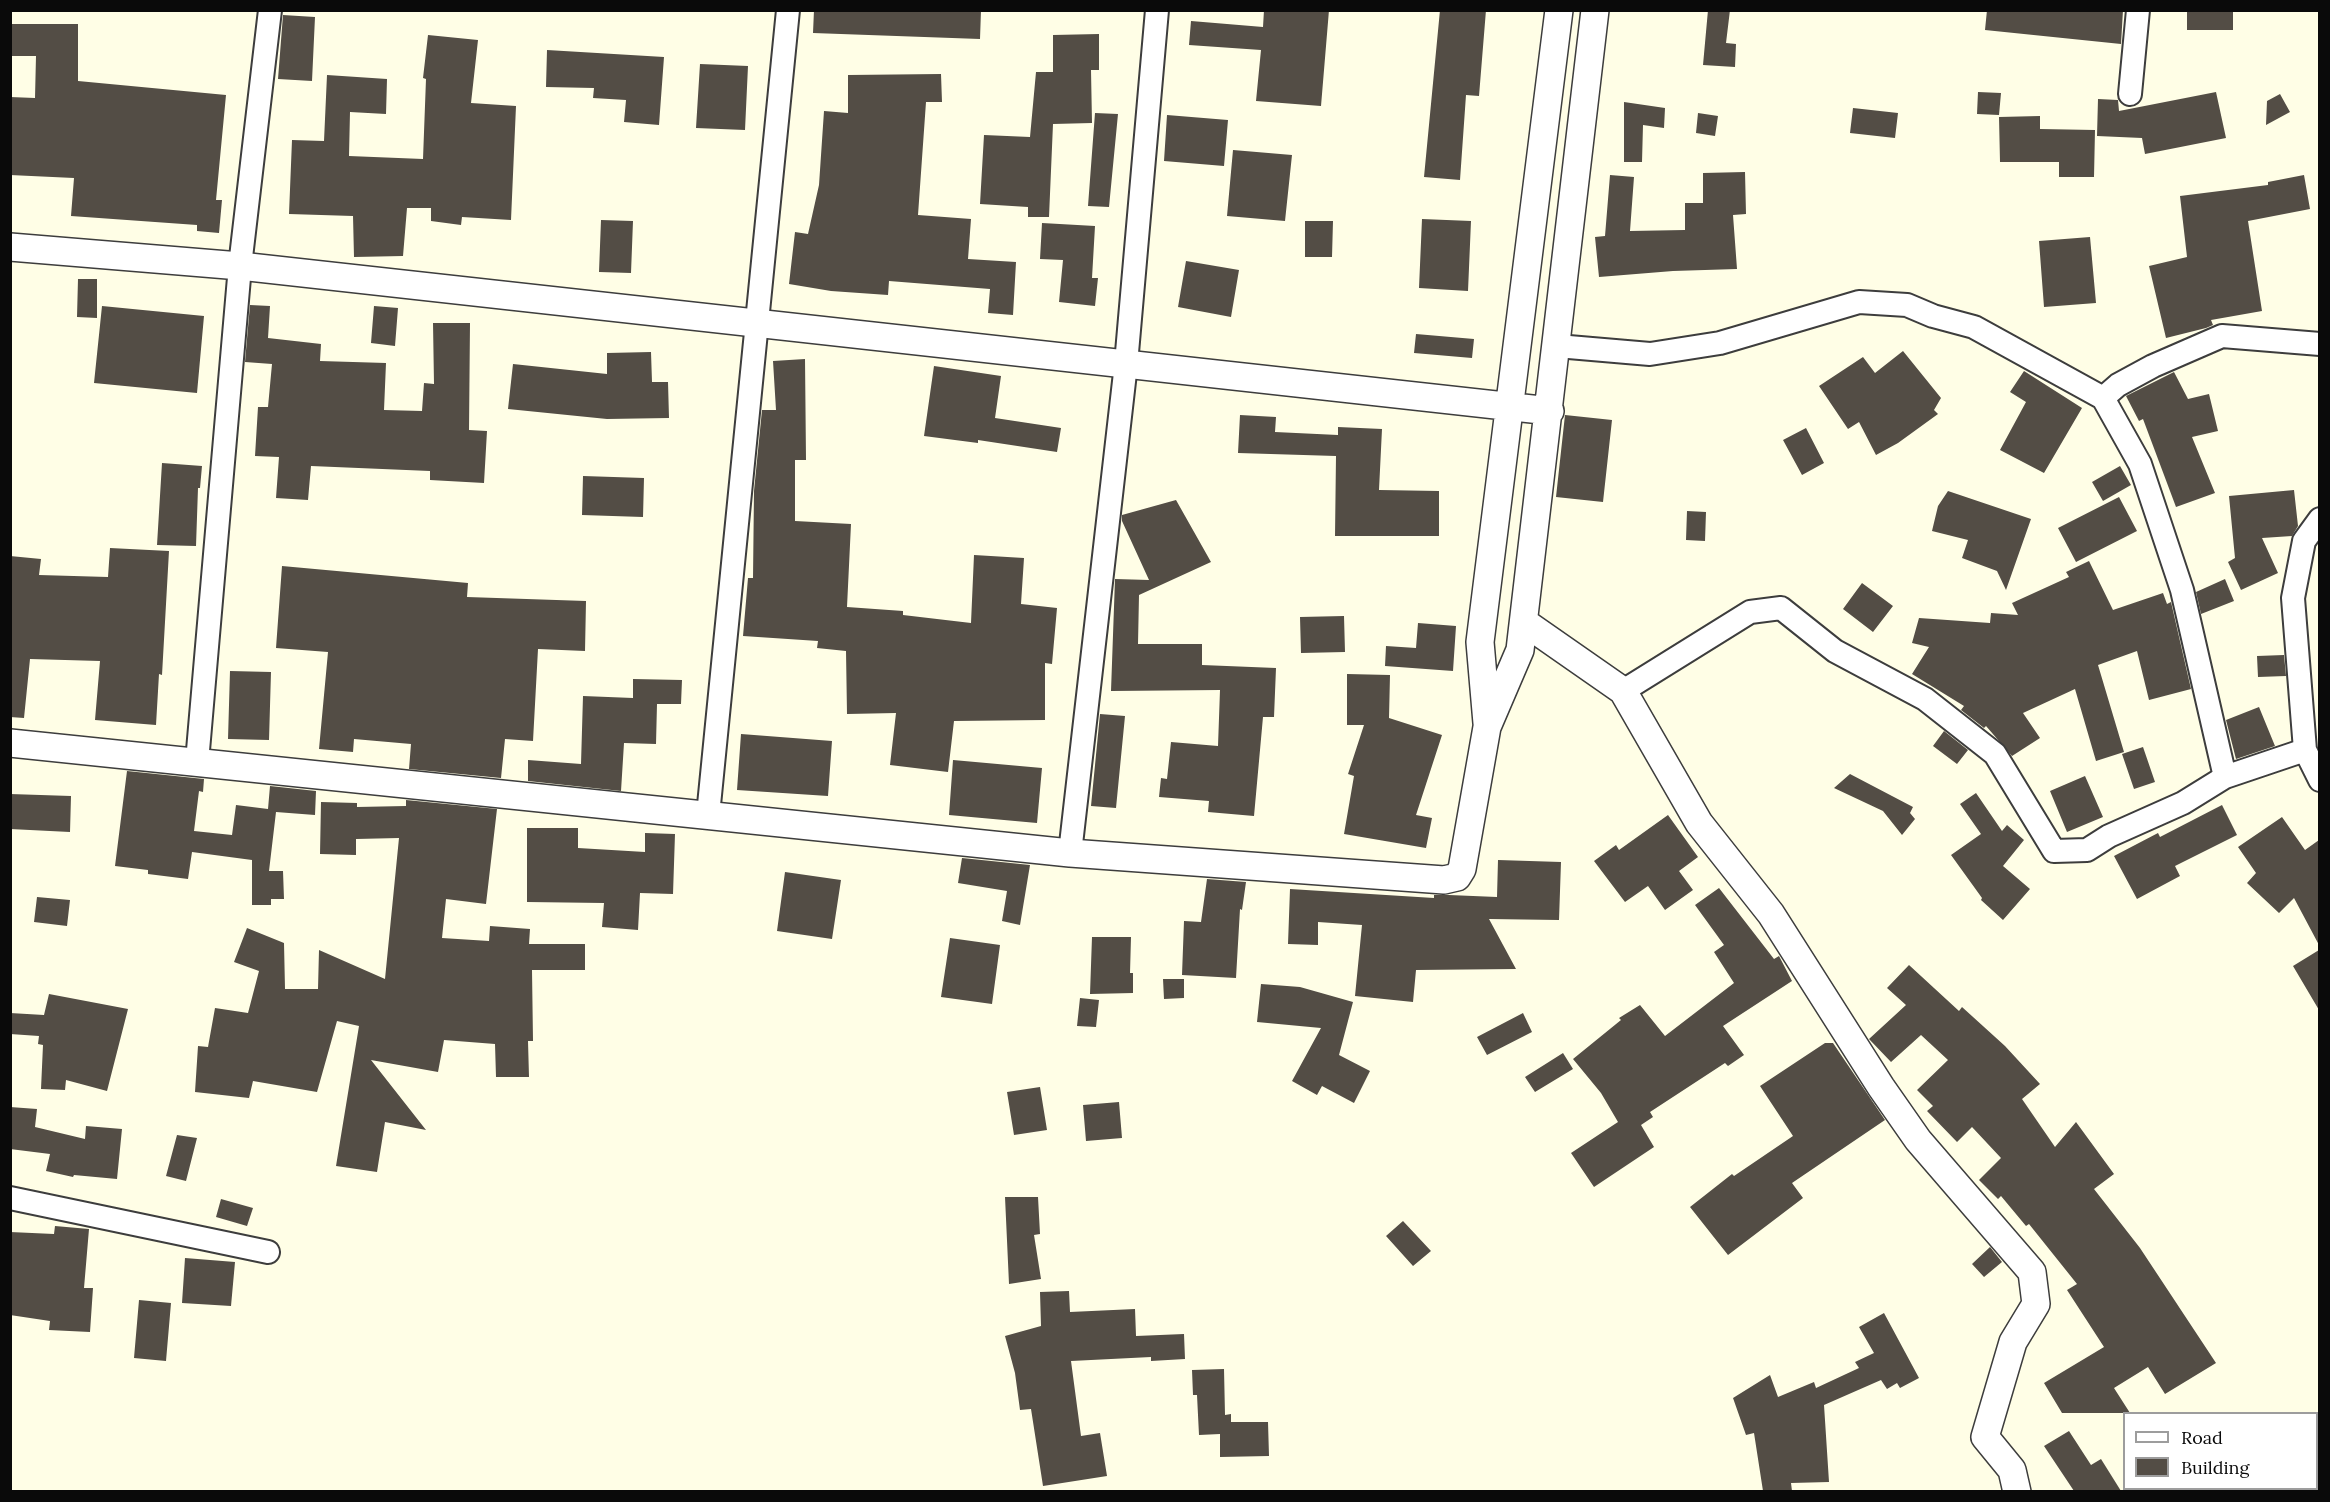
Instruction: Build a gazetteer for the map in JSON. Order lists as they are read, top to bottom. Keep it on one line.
{"legend":["Road","Building"]}
